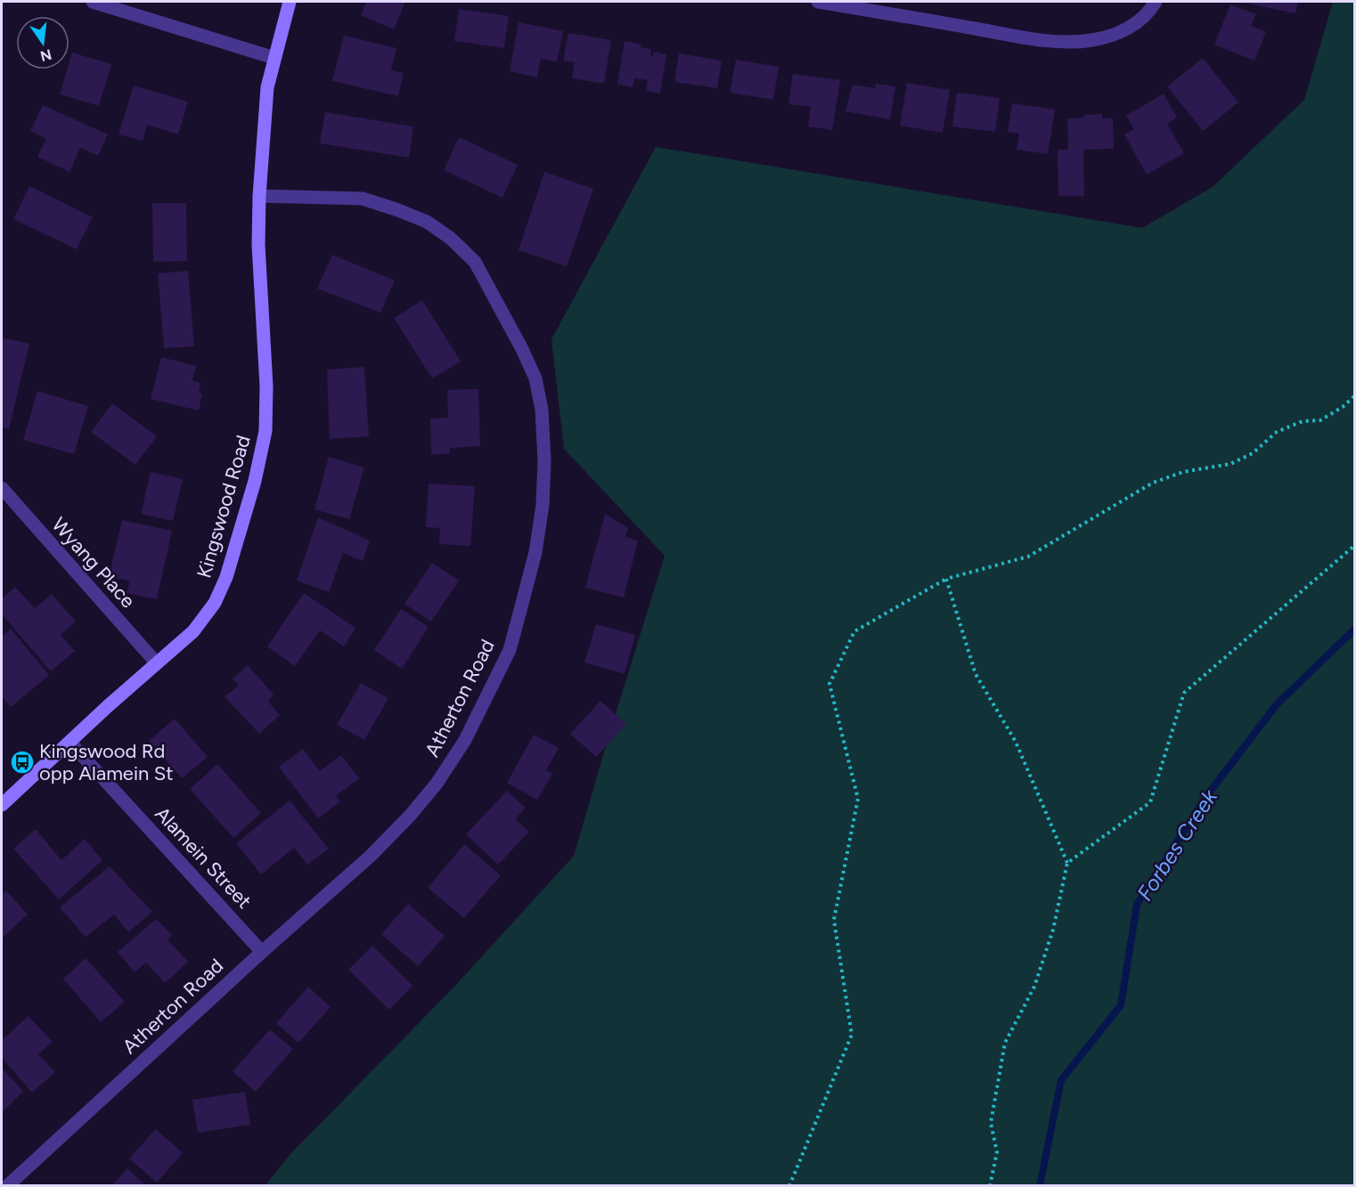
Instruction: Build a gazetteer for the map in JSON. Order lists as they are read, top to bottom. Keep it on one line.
{"streets":{"street":["Kingswood Road","Wyang Place","Atherton Road","Alamein Street"]},"crossings":[["Kingswood Road","Wyang Place"],["Kingswood Road","Atherton Road"],["Kingswood Road","Alamein Street"],["Atherton Road","Alamein Street"]],"water":["Forbes Creek"],"places":{"bus stop":["Kingswood Rd opp Alamein St"]},"north":"bottom"}
